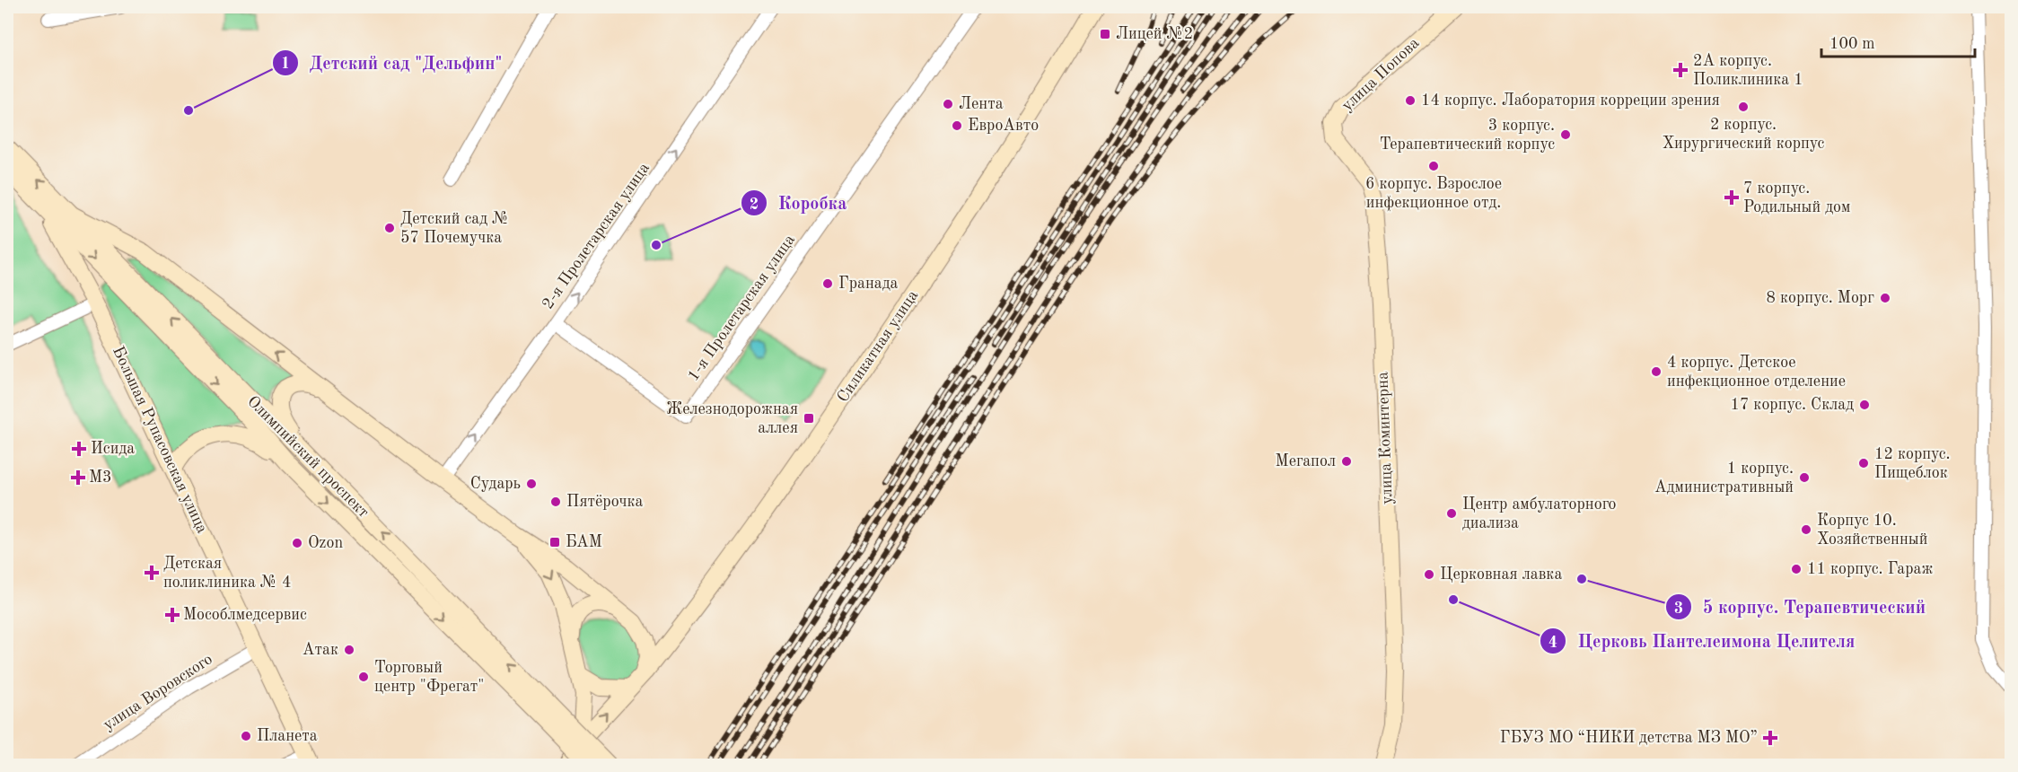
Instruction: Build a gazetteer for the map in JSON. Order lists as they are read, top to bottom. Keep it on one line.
{"streets":{"main road":["улица Попова","Силикатная улица","улица Коминтерна","Большая Рупасовская улица","Олимпийский проспект"],"street":["2-я Пролетарская улица","1-я Пролетарская улица","улица Воровского"]},"crossings":[["улица Попова","улица Коминтерна"],["2-я Пролетарская улица","1-я Пролетарская улица"],["Большая Рупасовская улица","Олимпийский проспект"],["Большая Рупасовская улица","улица Воровского"]],"one_way":["2-я Пролетарская улица"],"places":{"transit":["Лицей №2","Железнодорожная аллея","БАМ"],"health":["2А корпус. Поликлиника 1","7 корпус. Родильный дом","Исида","М3","Детская поликлиника № 4","Мособлмедсервис","ГБУЗ МО “НИКИ детства МЗ МО”"],"other":["14 корпус. Лаборатория корреции зрения","Лента","2 корпус. Хирургический корпус","Детский сад \"Дельфин\"","ЕвроАвто","3 корпус. Терапевтический корпус","6 корпус. Взрослое инфекционное отд.","Детский сад № 57 Почемучка","Коробка","Гранада","8 корпус. Морг","4 корпус. Детское инфекционное отделение","17 корпус. Склад","Мегапол","12 корпус. Пищеблок","1 корпус. Административный","Сударь","Пятёрочка","Центр амбулаторного диализа","Корпус 10. Хозяйственный","Ozon","11 корпус. Гараж","Церковная лавка","5 корпус. Терапевтический","Церковь Пантелеимона Целителя","Атак","Торговый центр \"Фрегат\"","Планета"]},"scale_bar":"100 m"}
